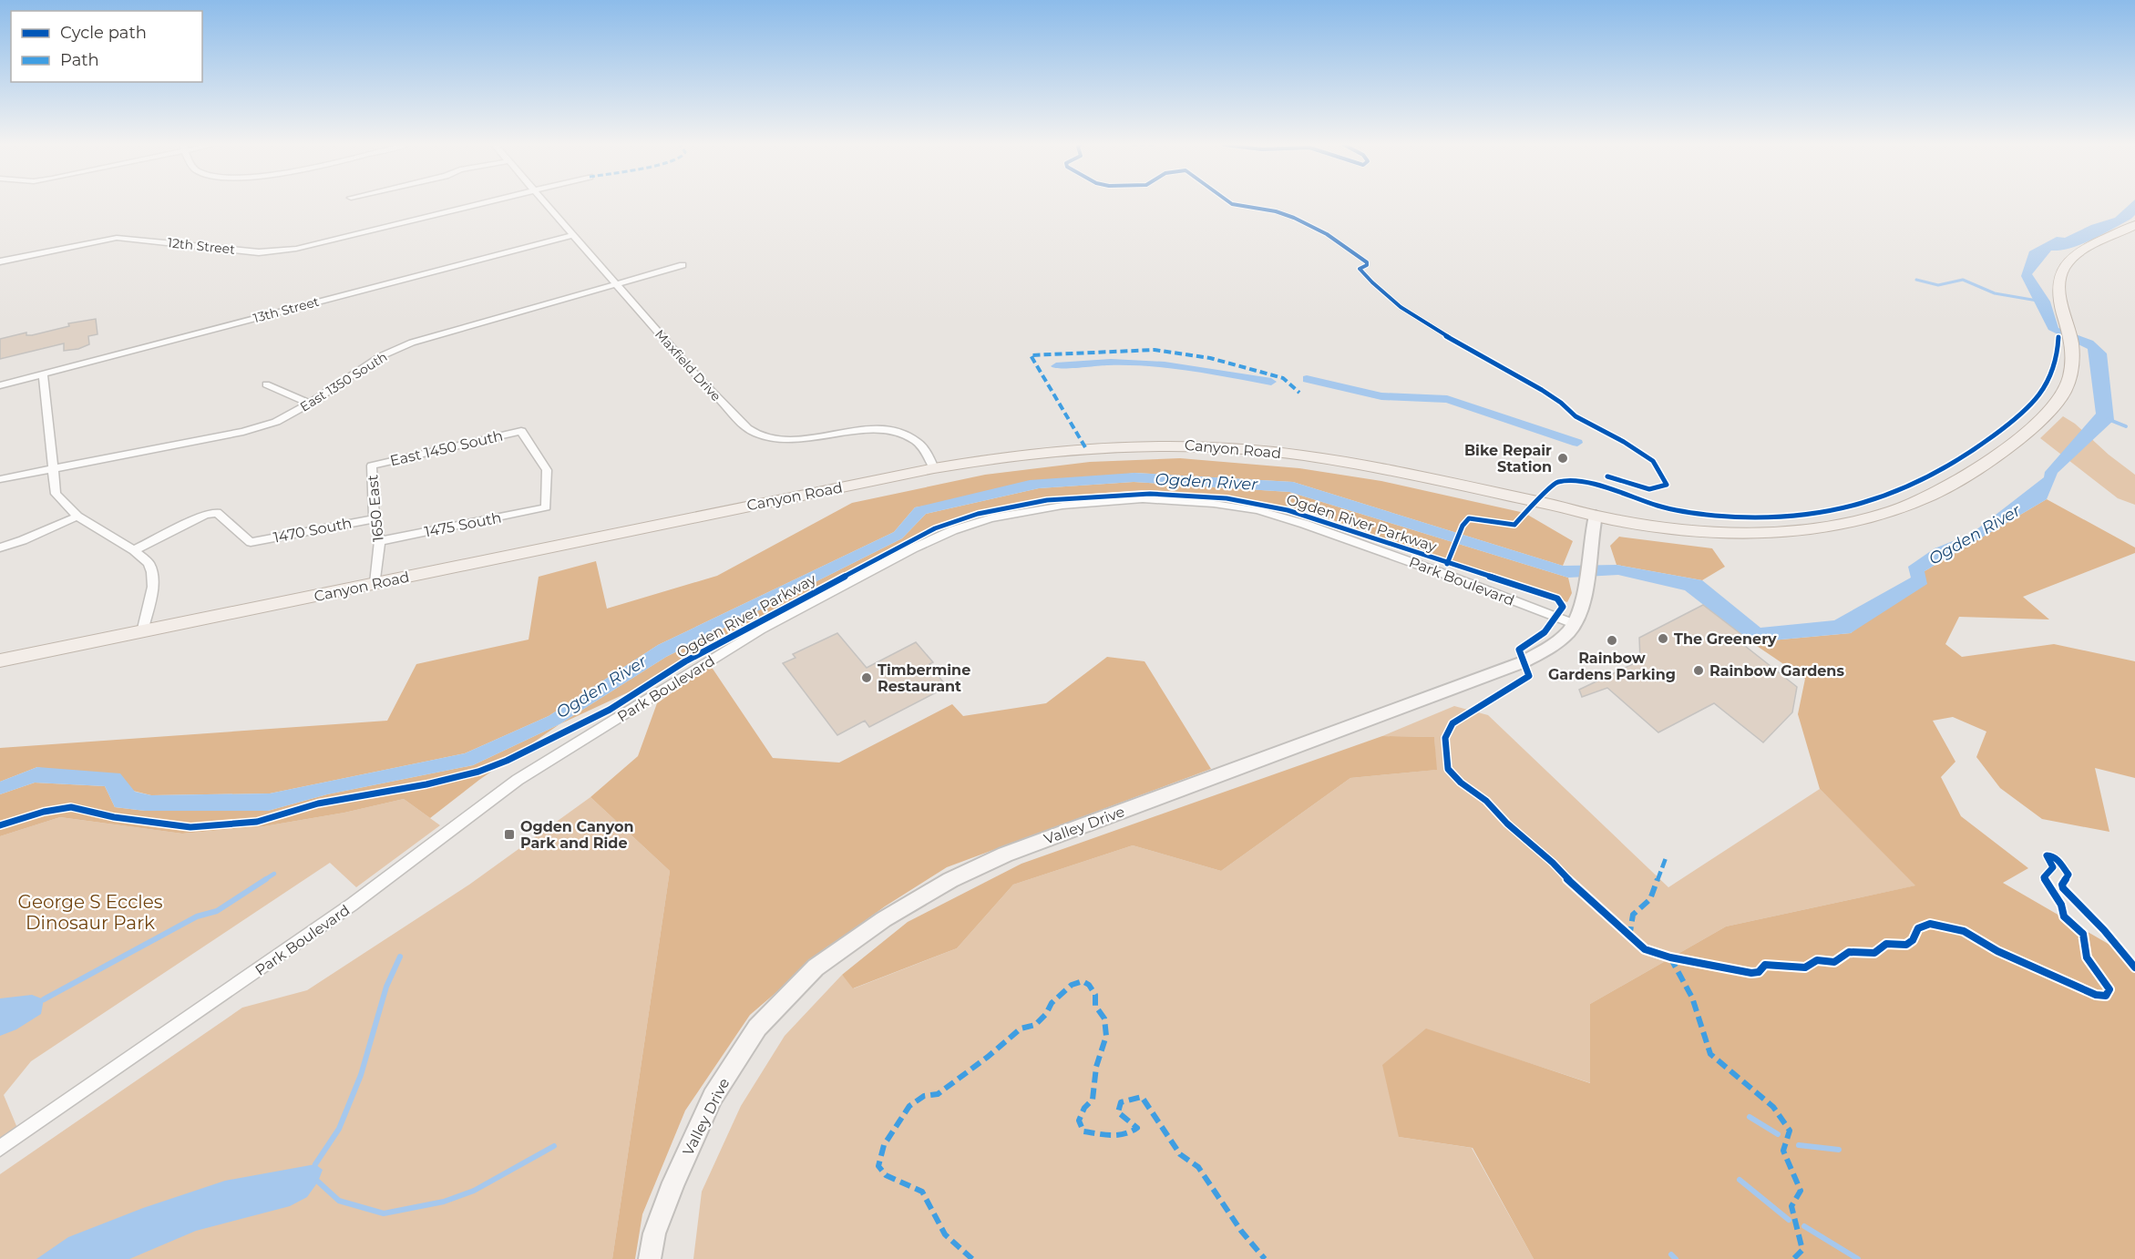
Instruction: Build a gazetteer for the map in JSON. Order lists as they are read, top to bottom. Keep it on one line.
{"streets":{"main road":["Canyon Road"],"street":["12th Street","13th Street","Maxfield Drive","East 1350 South","East 1450 South","1650 East","1475 South","1470 South","Park Boulevard","Valley Drive"],"cycle path":["Ogden River Parkway"]},"crossings":[["13th Street","Maxfield Drive"],["Maxfield Drive","East 1350 South"],["Maxfield Drive","Canyon Road"],["East 1450 South","1650 East"],["East 1450 South","1475 South"],["Canyon Road","1650 East"],["Canyon Road","Valley Drive"],["1650 East","1475 South"],["1650 East","1470 South"],["Park Boulevard","Valley Drive"]],"water":["Ogden River"],"parks":["George S Eccles Dinosaur Park"],"places":{"other":["Bike Repair Station","The Greenery","Rainbow Gardens Parking","Rainbow Gardens","Timbermine Restaurant"],"transit":["Ogden Canyon Park and Ride"]},"legend":["Cycle path","Path"]}
